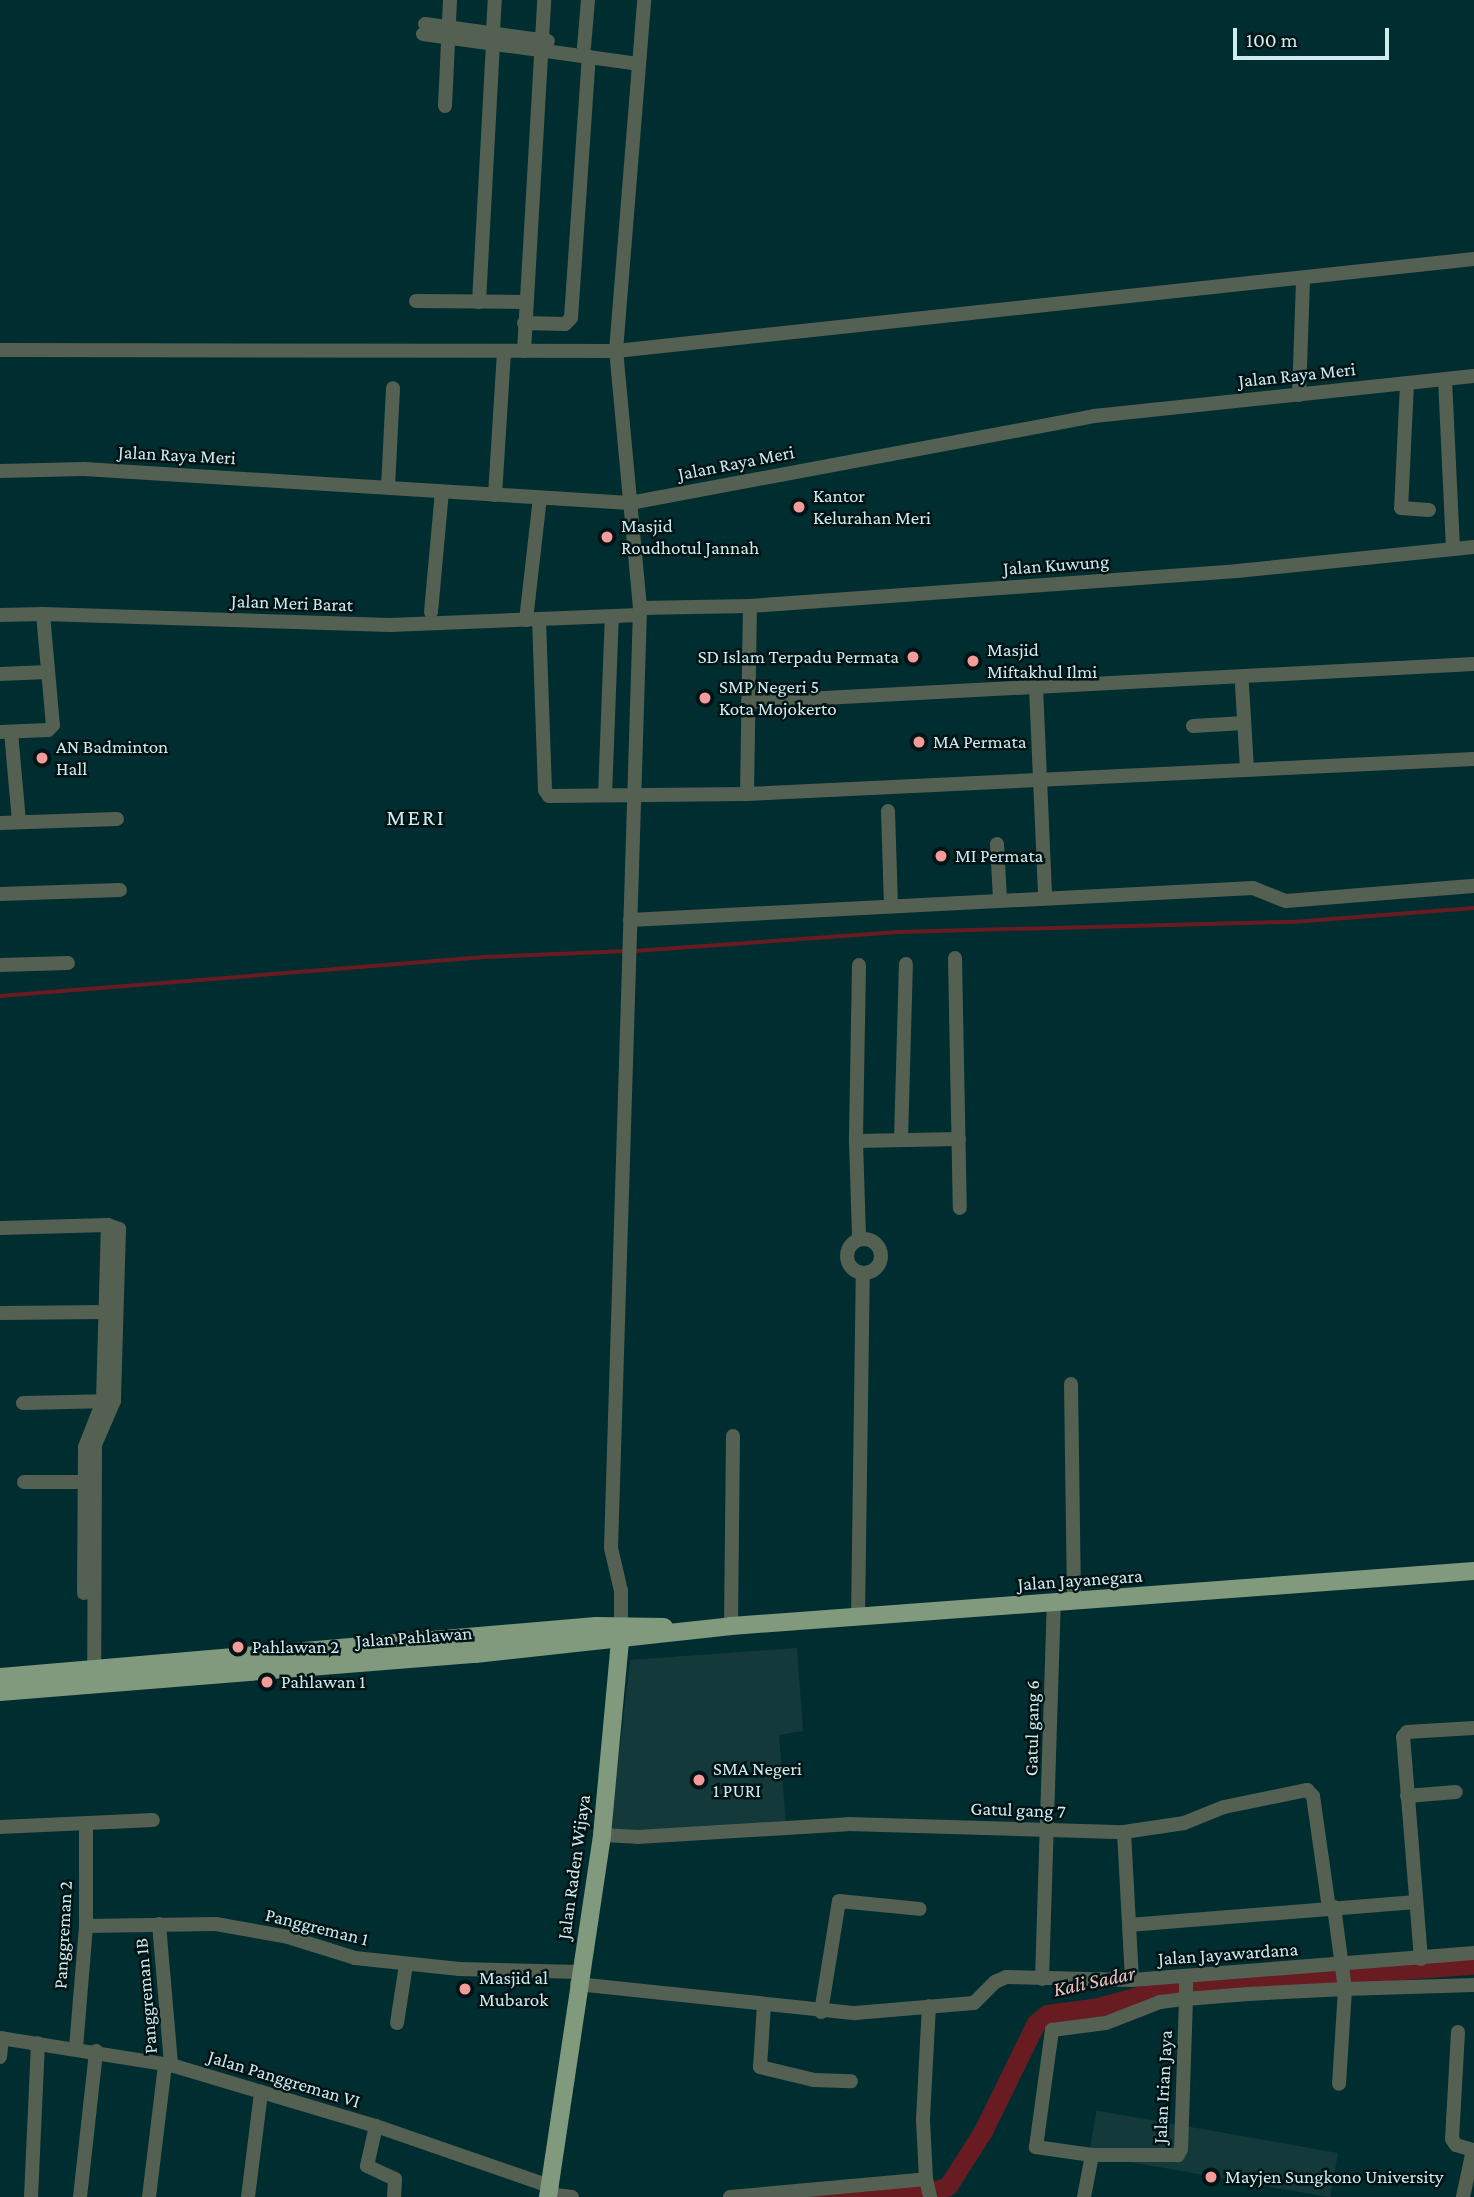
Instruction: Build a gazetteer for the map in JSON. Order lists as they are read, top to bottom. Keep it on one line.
{"streets":{"main road":["Jalan Jayanegara","Jalan Pahlawan","Jalan Raden Wijaya"],"street":["Jalan Raya Meri","Jalan Kuwung","Jalan Meri Barat","Gatul gang 6","Gatul gang 7","Panggreman 1","Panggreman 2","Jalan Jayawardana","Panggreman 1B","Jalan Panggreman VI","Jalan Irian Jaya"]},"crossings":[["Jalan Kuwung","Jalan Meri Barat"],["Jalan Jayanegara","Jalan Pahlawan"],["Jalan Jayanegara","Gatul gang 6"],["Jalan Jayanegara","Jalan Raden Wijaya"],["Jalan Pahlawan","Jalan Raden Wijaya"],["Gatul gang 6","Gatul gang 7"],["Gatul gang 6","Jalan Jayawardana"],["Gatul gang 7","Jalan Raden Wijaya"],["Jalan Raden Wijaya","Panggreman 1"],["Jalan Raden Wijaya","Jalan Jayawardana"],["Jalan Raden Wijaya","Jalan Panggreman VI"],["Panggreman 1","Panggreman 2"],["Panggreman 1","Jalan Jayawardana"],["Panggreman 1","Panggreman 1B"],["Panggreman 2","Jalan Panggreman VI"],["Jalan Jayawardana","Jalan Irian Jaya"],["Panggreman 1B","Jalan Panggreman VI"]],"districts":["MERI"],"water":["Kali Sadar"],"places":["Kantor Kelurahan Meri","Masjid Roudhotul Jannah","SD Islam Terpadu Permata","Masjid Miftakhul Ilmi","SMP Negeri 5 Kota Mojokerto","MA Permata","AN Badminton Hall","MI Permata","Pahlawan 2","Pahlawan 1","SMA Negeri 1 PURI","Masjid al Mubarok","Mayjen Sungkono University"],"scale_bar":"100 m"}
